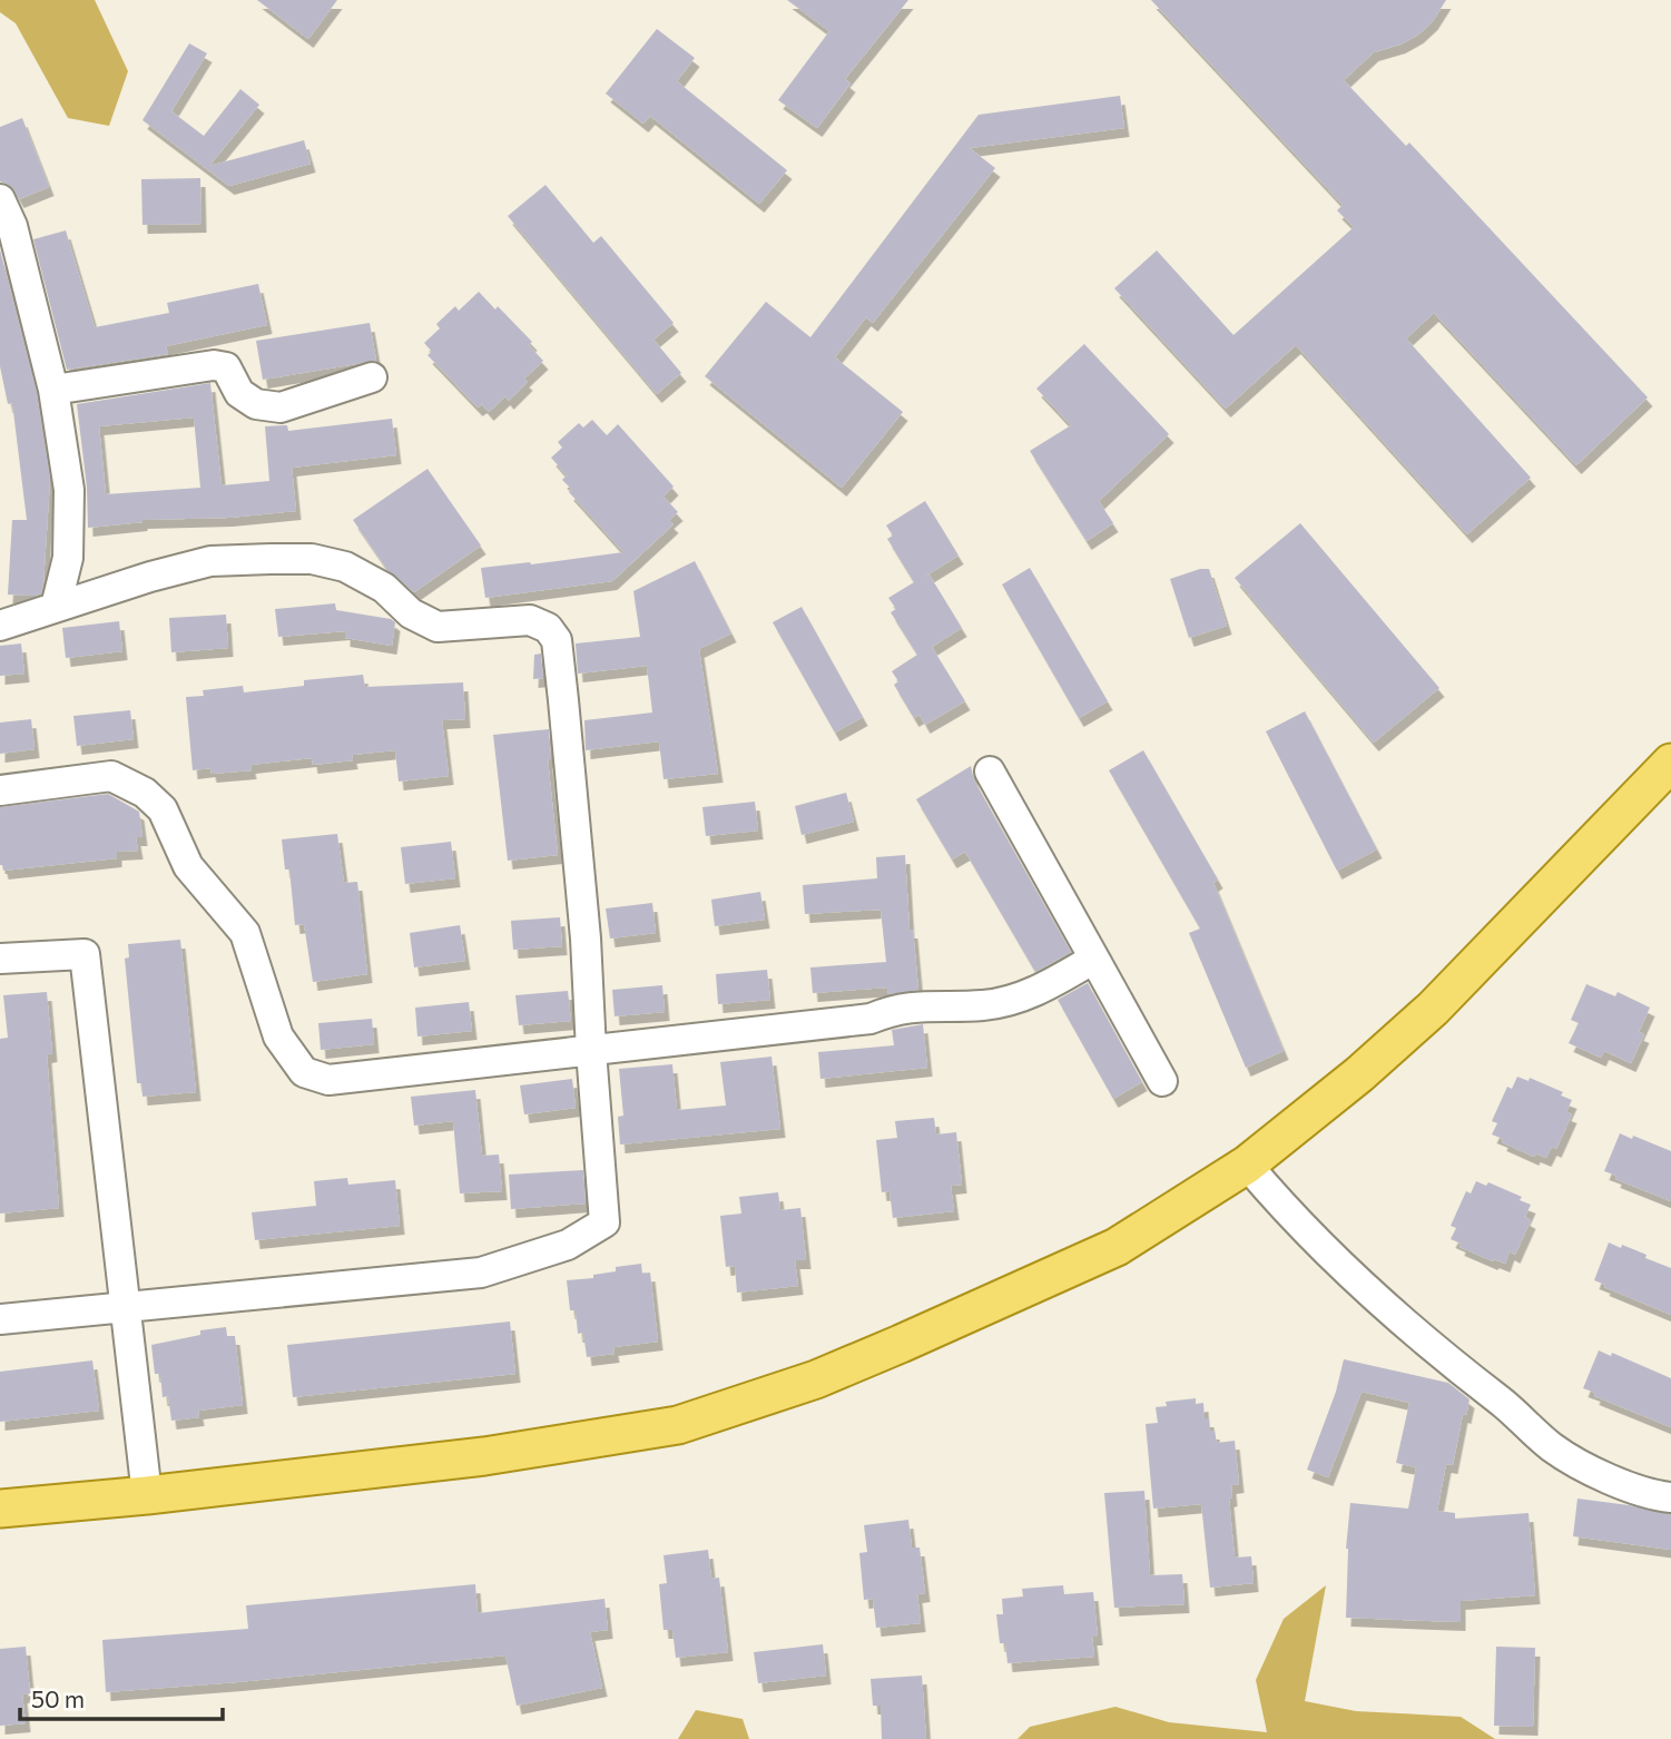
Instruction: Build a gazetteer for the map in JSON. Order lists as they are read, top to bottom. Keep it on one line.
{"scale_bar":"50 m"}
